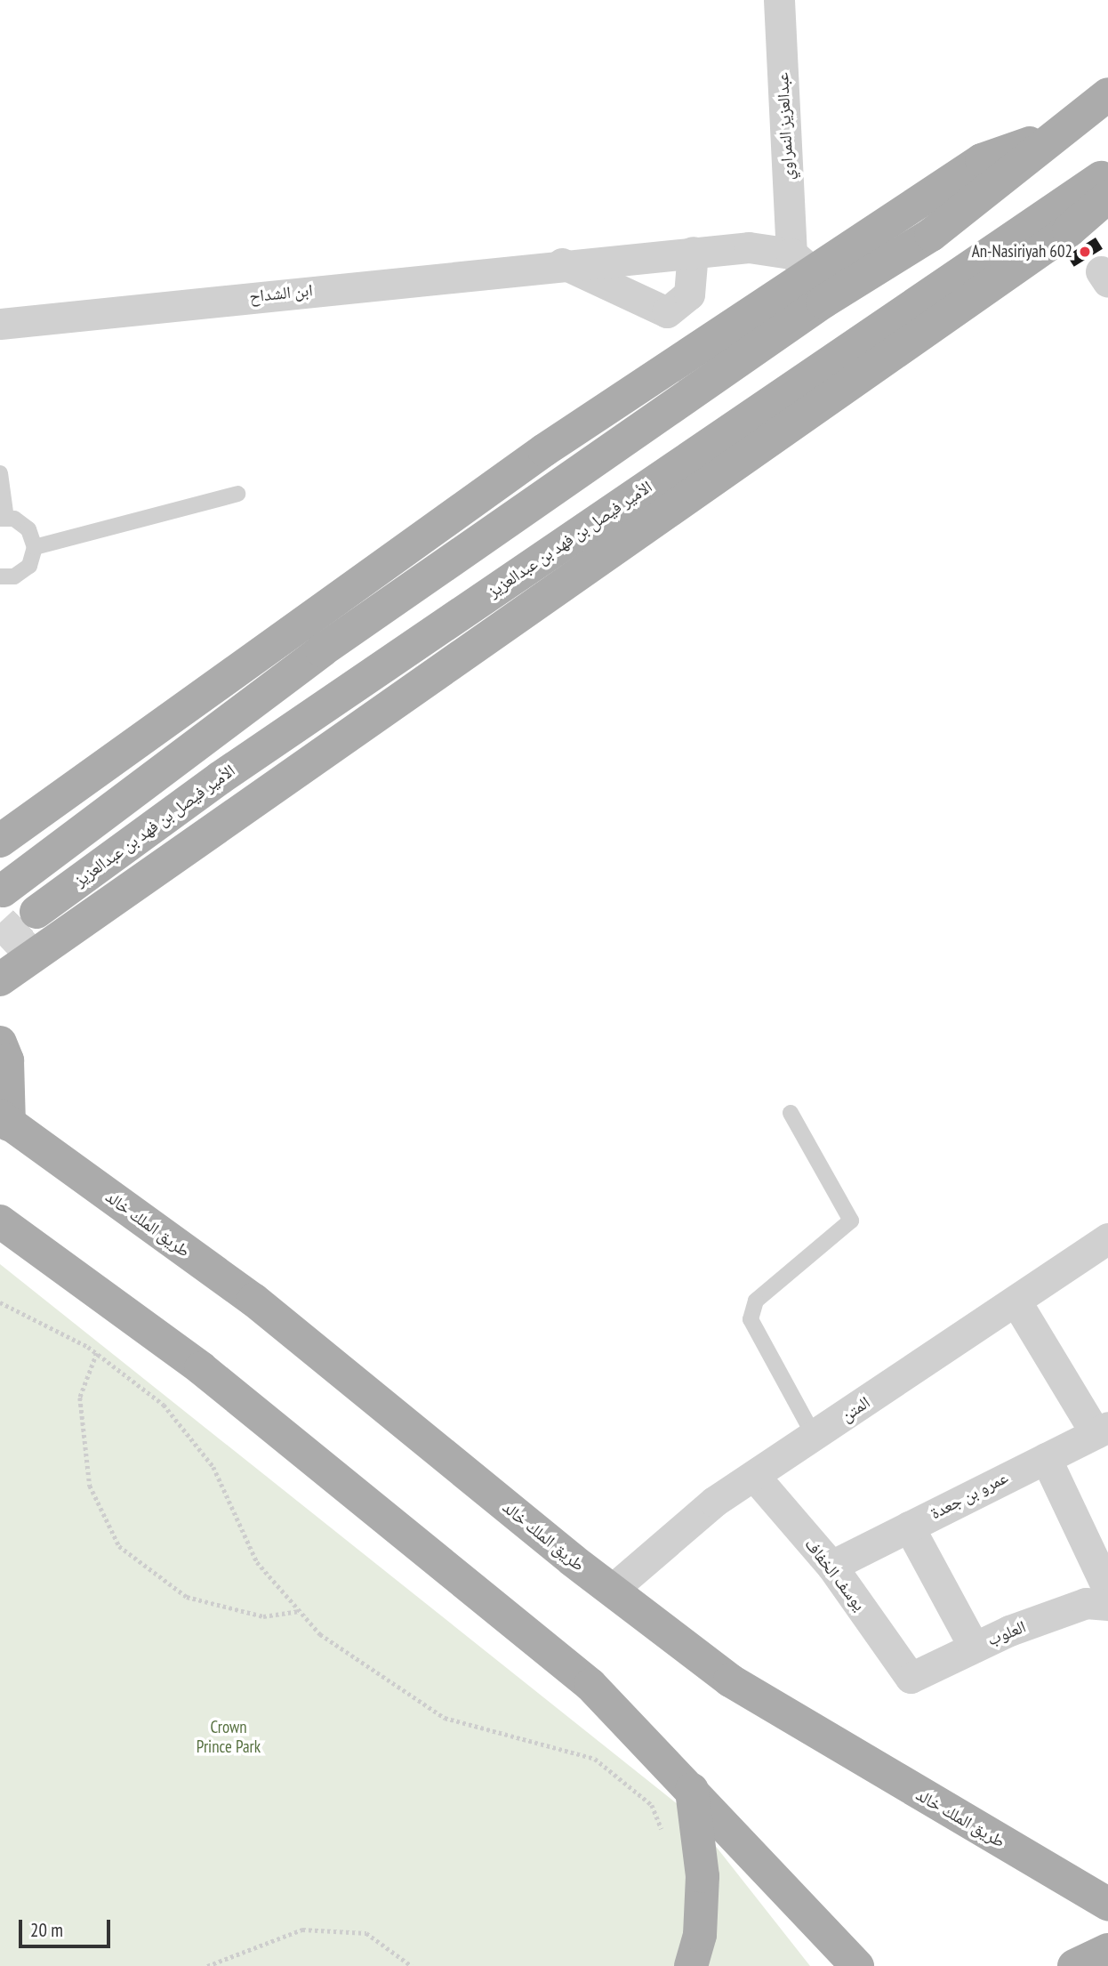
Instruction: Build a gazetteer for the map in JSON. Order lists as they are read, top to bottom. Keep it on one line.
{"streets":{"main road":["الأمير فيصل بن فهد بن عبدالعزيز","طريق الملك خالد"],"street":["عبدالعزيز النمراوي","ابن الشداح","المتن","عمرو بن جعدة","يوسف الخفاف","العلوب"]},"crossings":[["عبدالعزيز النمراوي","ابن الشداح"],["طريق الملك خالد","المتن"],["المتن","يوسف الخفاف"],["عمرو بن جعدة","يوسف الخفاف"],["يوسف الخفاف","العلوب"]],"parks":["Crown Prince Park"],"places":["An-Nasiriyah 602"],"scale_bar":"20 m"}
